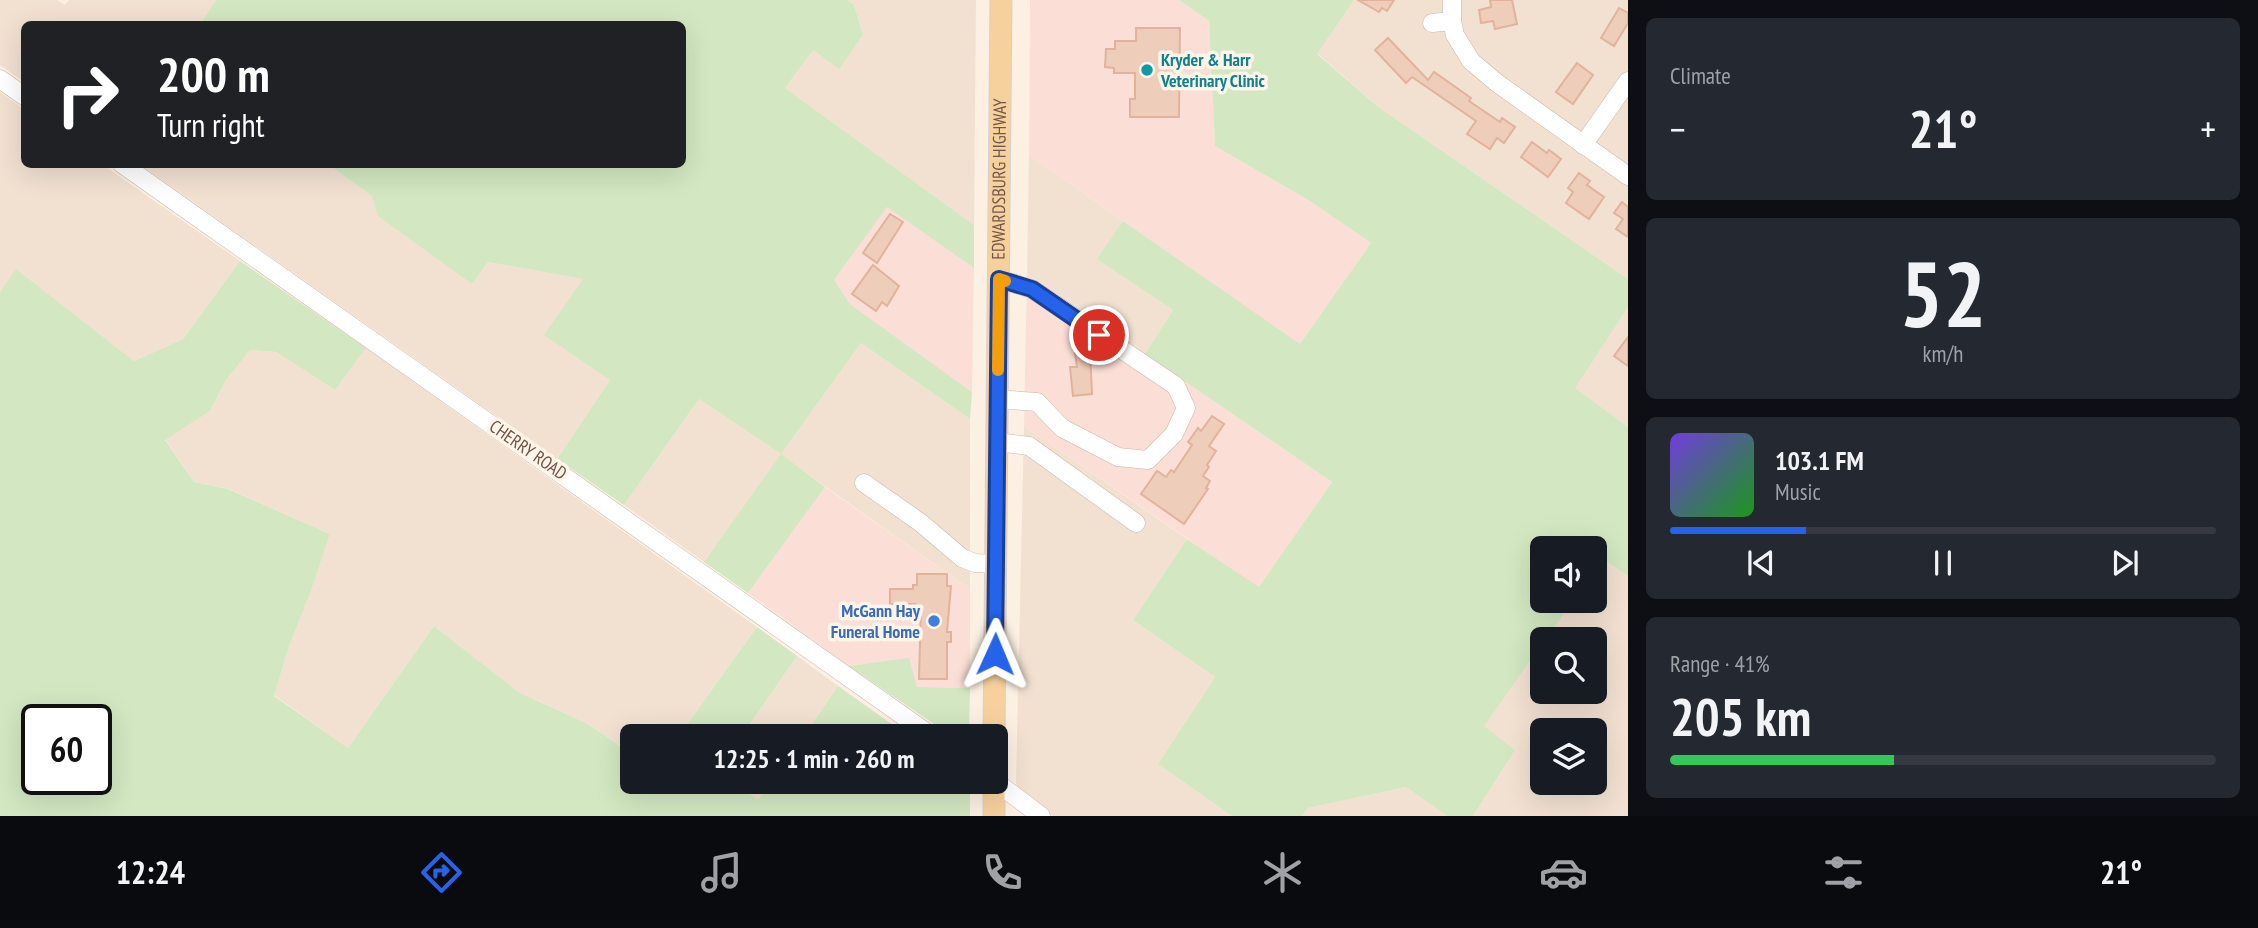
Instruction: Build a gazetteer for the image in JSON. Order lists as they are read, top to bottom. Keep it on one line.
{"streets":{"main road":["EDWARDSBURG HIGHWAY"],"street":["CHERRY ROAD"]},"places":["Kryder & Harr Veterinary Clinic","McGann Hay Funeral Home"],"page":{"tile":["Climate",["52","km/h"],["Range · 41%","205 km"]],"turn":["200 m","Turn right"],"heat":["−","21°","+"],"song":["103.1 FM","Music"],"limit":"60","trip":"12:25 · 1 min · 260 m","tabs":["12:24","21°"]}}
